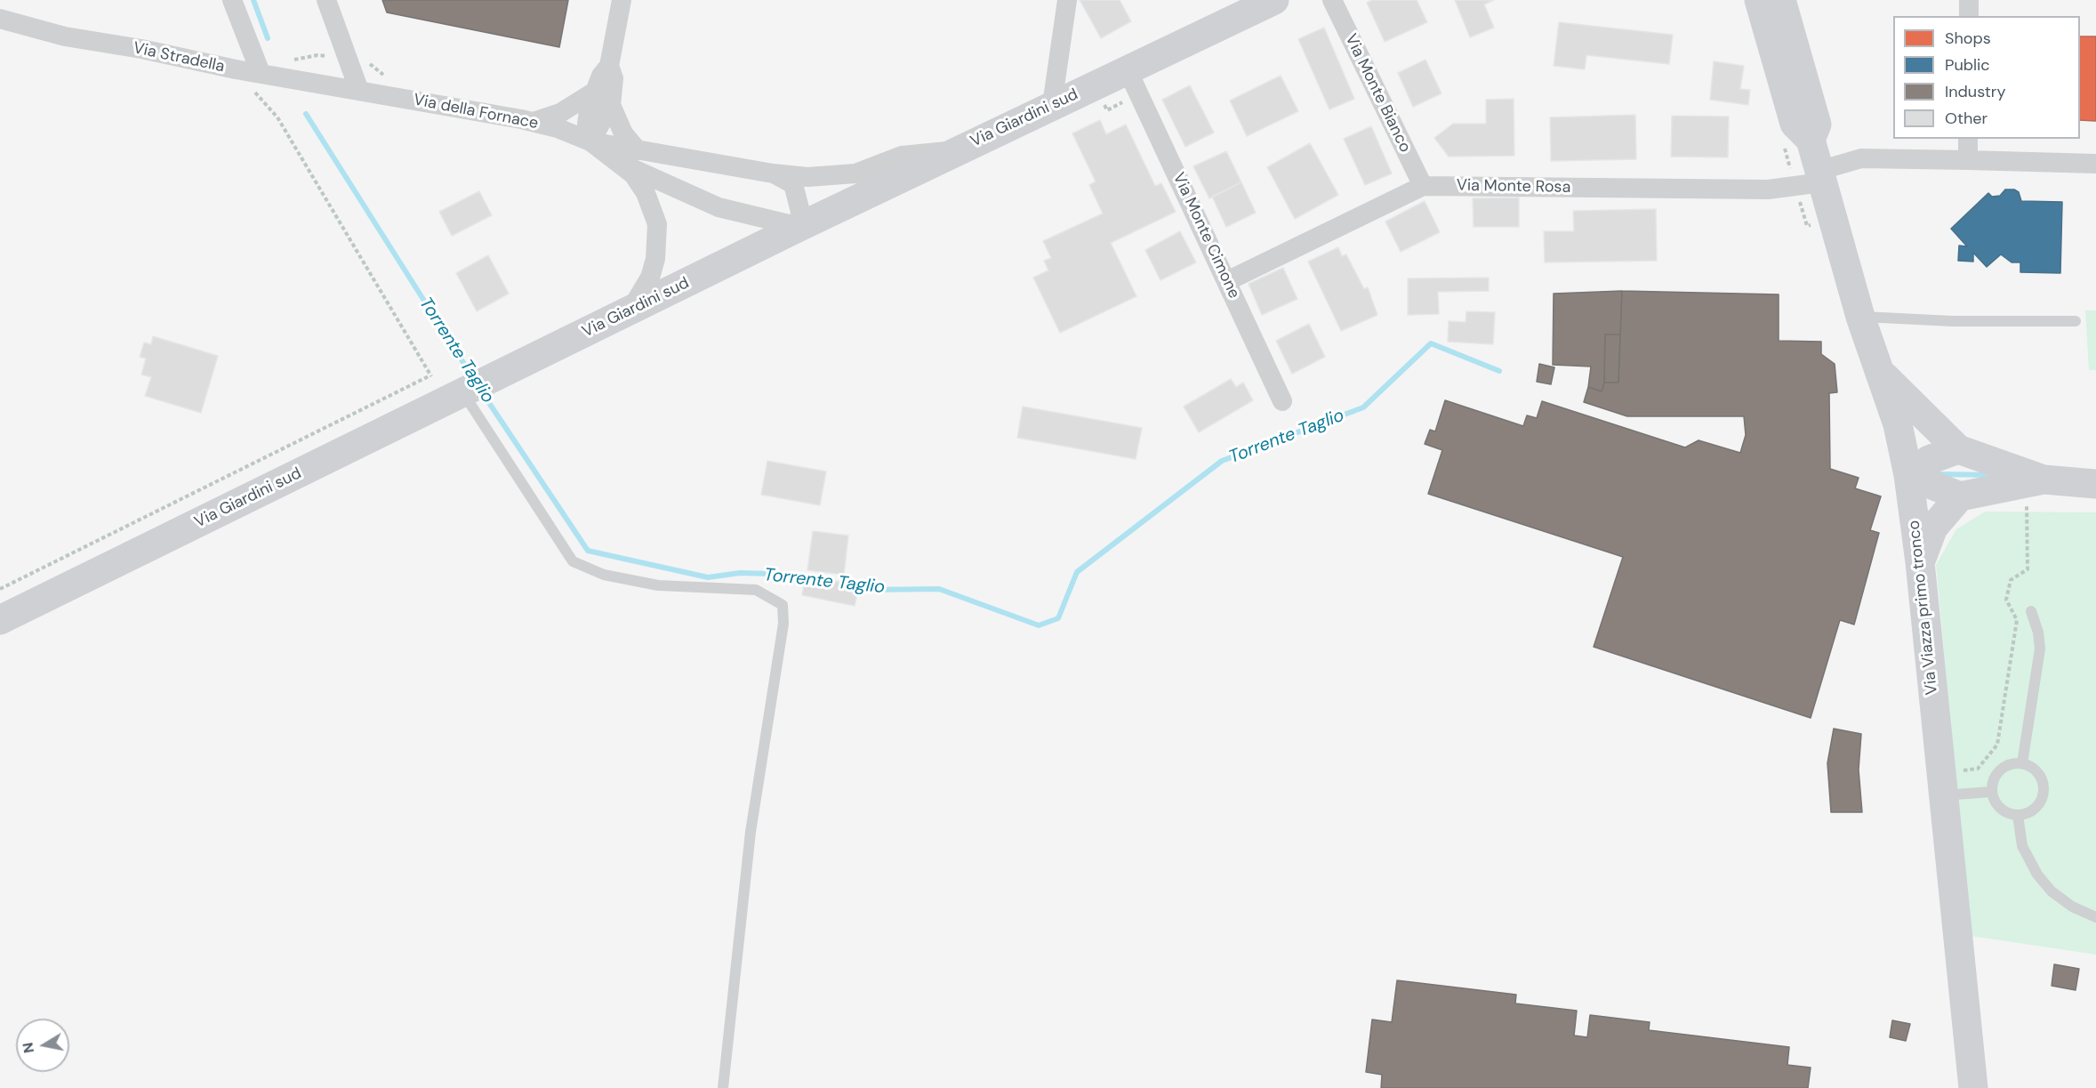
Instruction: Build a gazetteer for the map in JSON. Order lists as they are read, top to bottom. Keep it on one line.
{"streets":{"street":["Via Stradella","Via Monte Bianco","Via della Fornace","Via Giardini sud","Via Monte Rosa","Via Monte Cimone","Via Viazza primo tronco"]},"crossings":[["Via Stradella","Via della Fornace"],["Via Monte Bianco","Via Monte Rosa"],["Via Giardini sud","Via Monte Cimone"],["Via Monte Rosa","Via Monte Cimone"],["Via Monte Rosa","Via Viazza primo tronco"]],"water":["Torrente Taglio"],"legend":["Shops","Public","Industry","Other"],"north":"left"}
